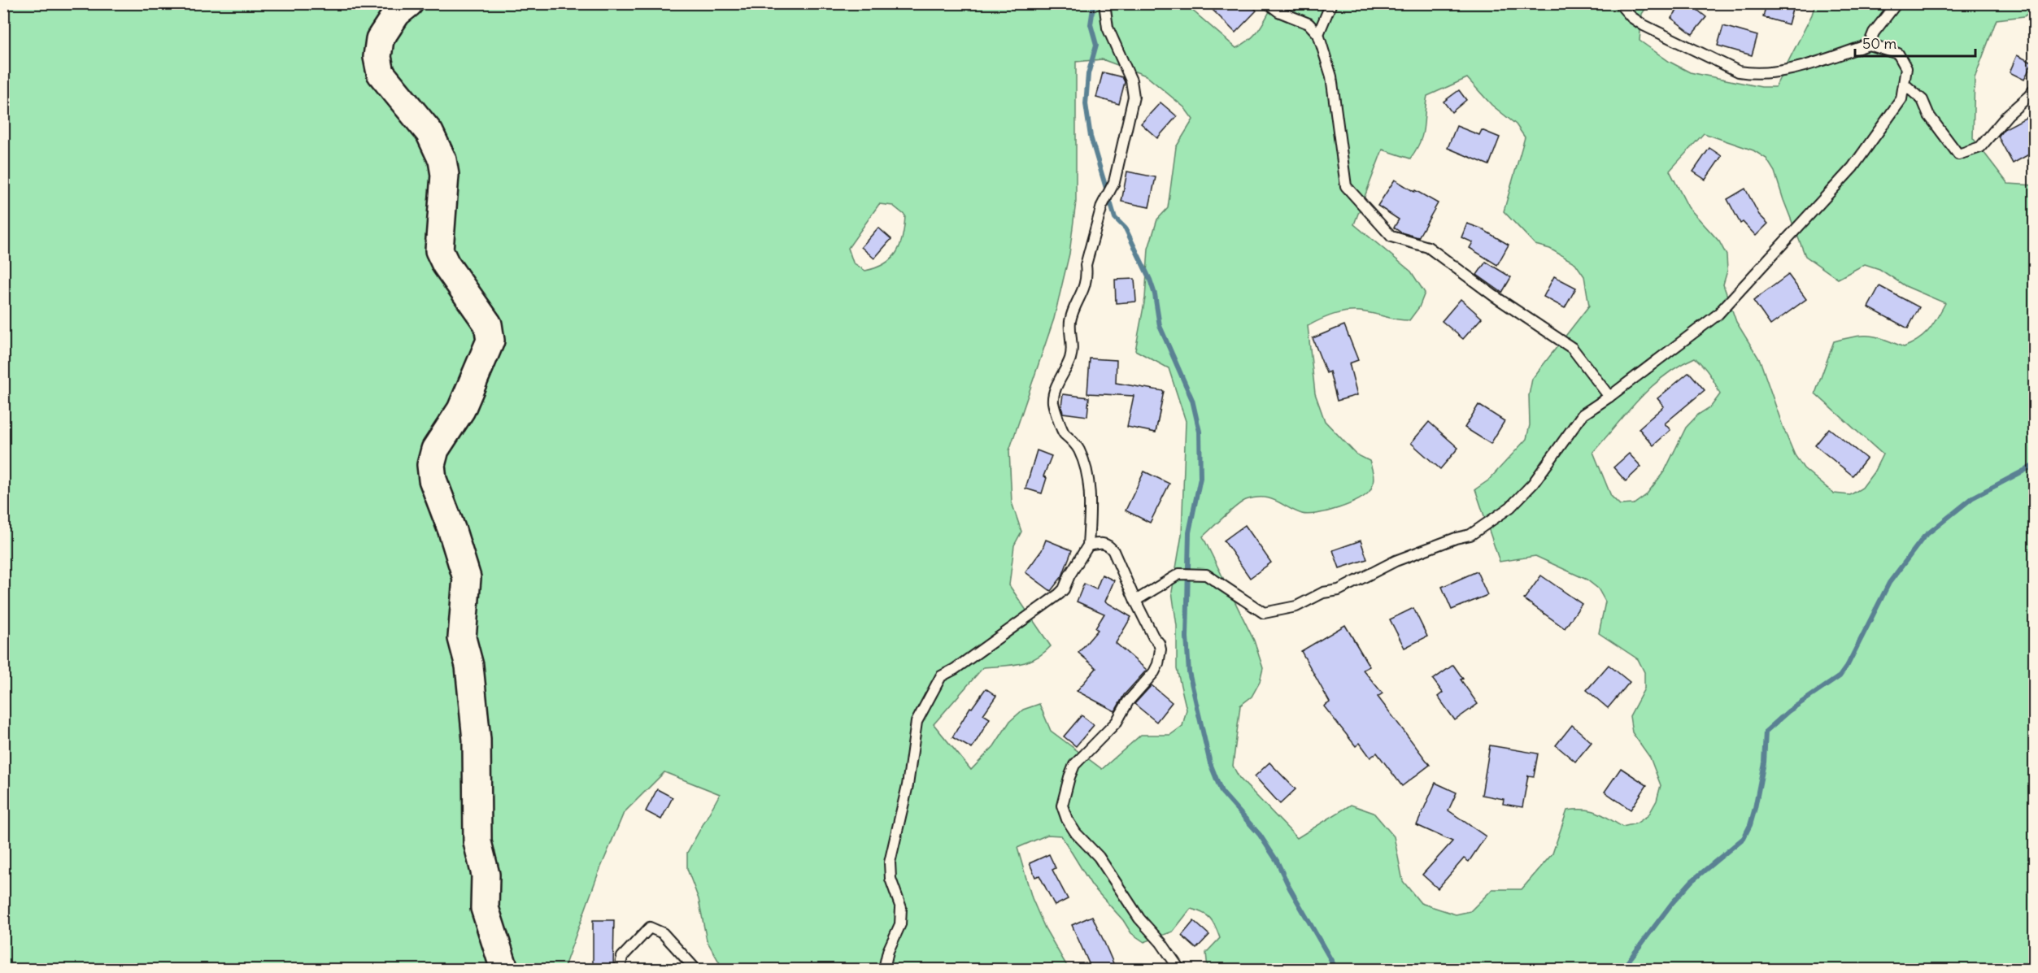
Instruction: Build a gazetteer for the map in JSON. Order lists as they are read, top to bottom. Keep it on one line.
{"scale_bar":"50 m"}
